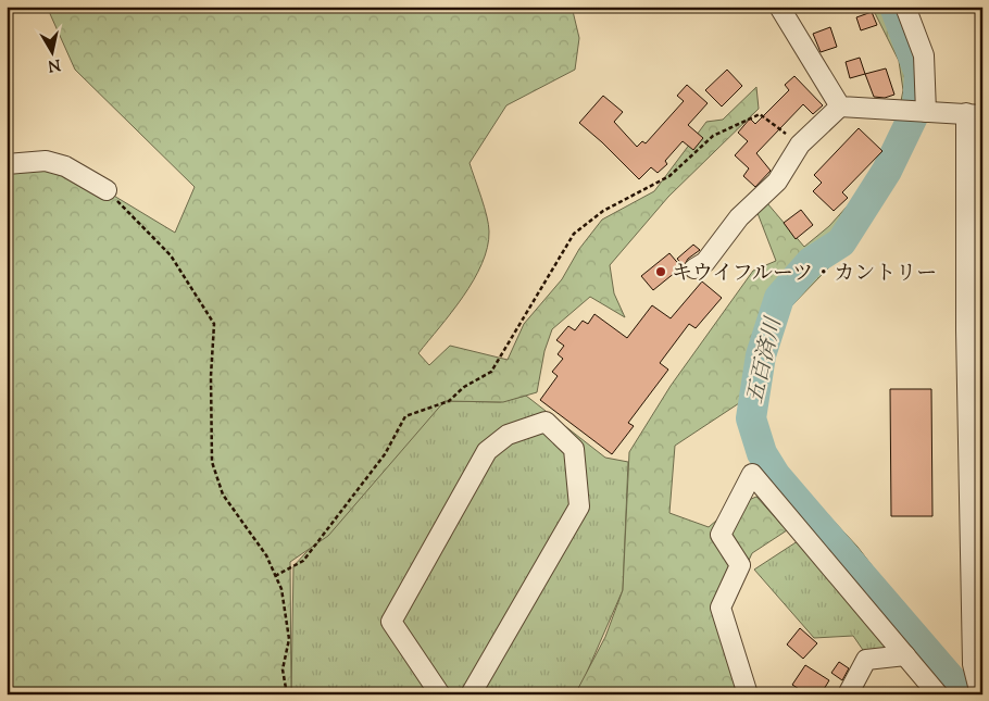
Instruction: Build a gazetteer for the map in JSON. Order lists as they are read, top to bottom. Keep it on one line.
{"water":["五百済川"],"places":["キウイフルーツ・カントリー"],"north":"bottom"}
